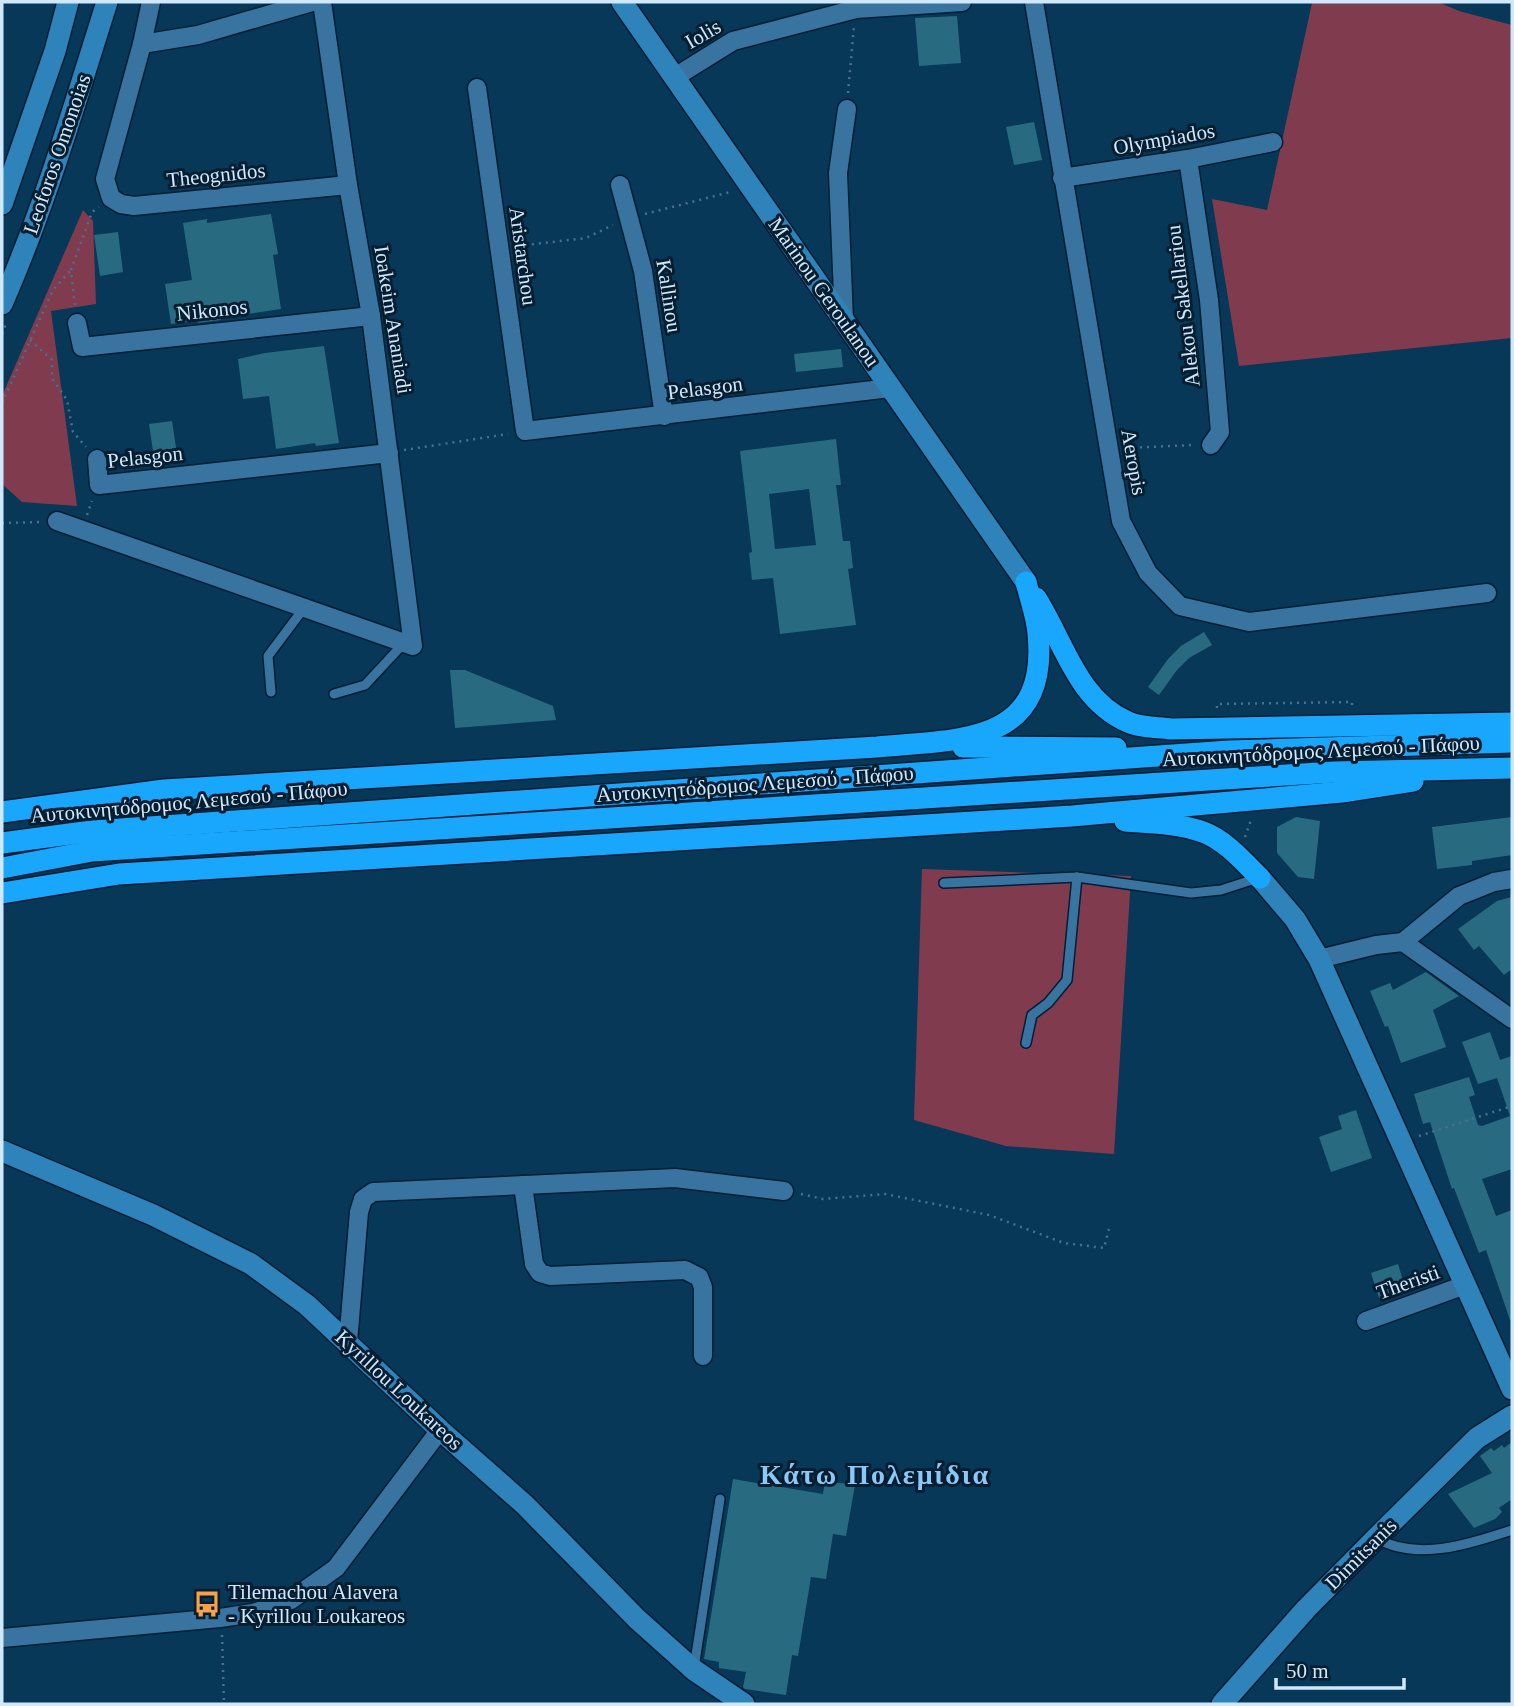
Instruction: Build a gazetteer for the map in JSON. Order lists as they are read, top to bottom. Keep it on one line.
{"streets":{"highway":["Αυτοκινητόδρομος Λεμεσού - Πάφου"],"street":["Iolis","Olympiados","Leoforos Omonoias","Theognidos","Aristarchou","Marinou Geroulanou","Kallinou","Alekou Sakellariou","Nikonos","Ioakeim Ananiadi","Pelasgon","Aeropis","Theristi","Kyrillou Loukareos","Dimitsanis"]},"crossings":[["Iolis","Marinou Geroulanou"],["Olympiados","Alekou Sakellariou"],["Olympiados","Aeropis"],["Theognidos","Ioakeim Ananiadi"],["Aristarchou","Pelasgon"],["Marinou Geroulanou","Pelasgon"],["Kallinou","Pelasgon"],["Nikonos","Ioakeim Ananiadi"],["Ioakeim Ananiadi","Pelasgon"]],"districts":["Κάτω Πολεμίδια"],"places":{"bus stop":["Tilemachou Alavera - Kyrillou Loukareos"]},"scale_bar":"50 m"}
